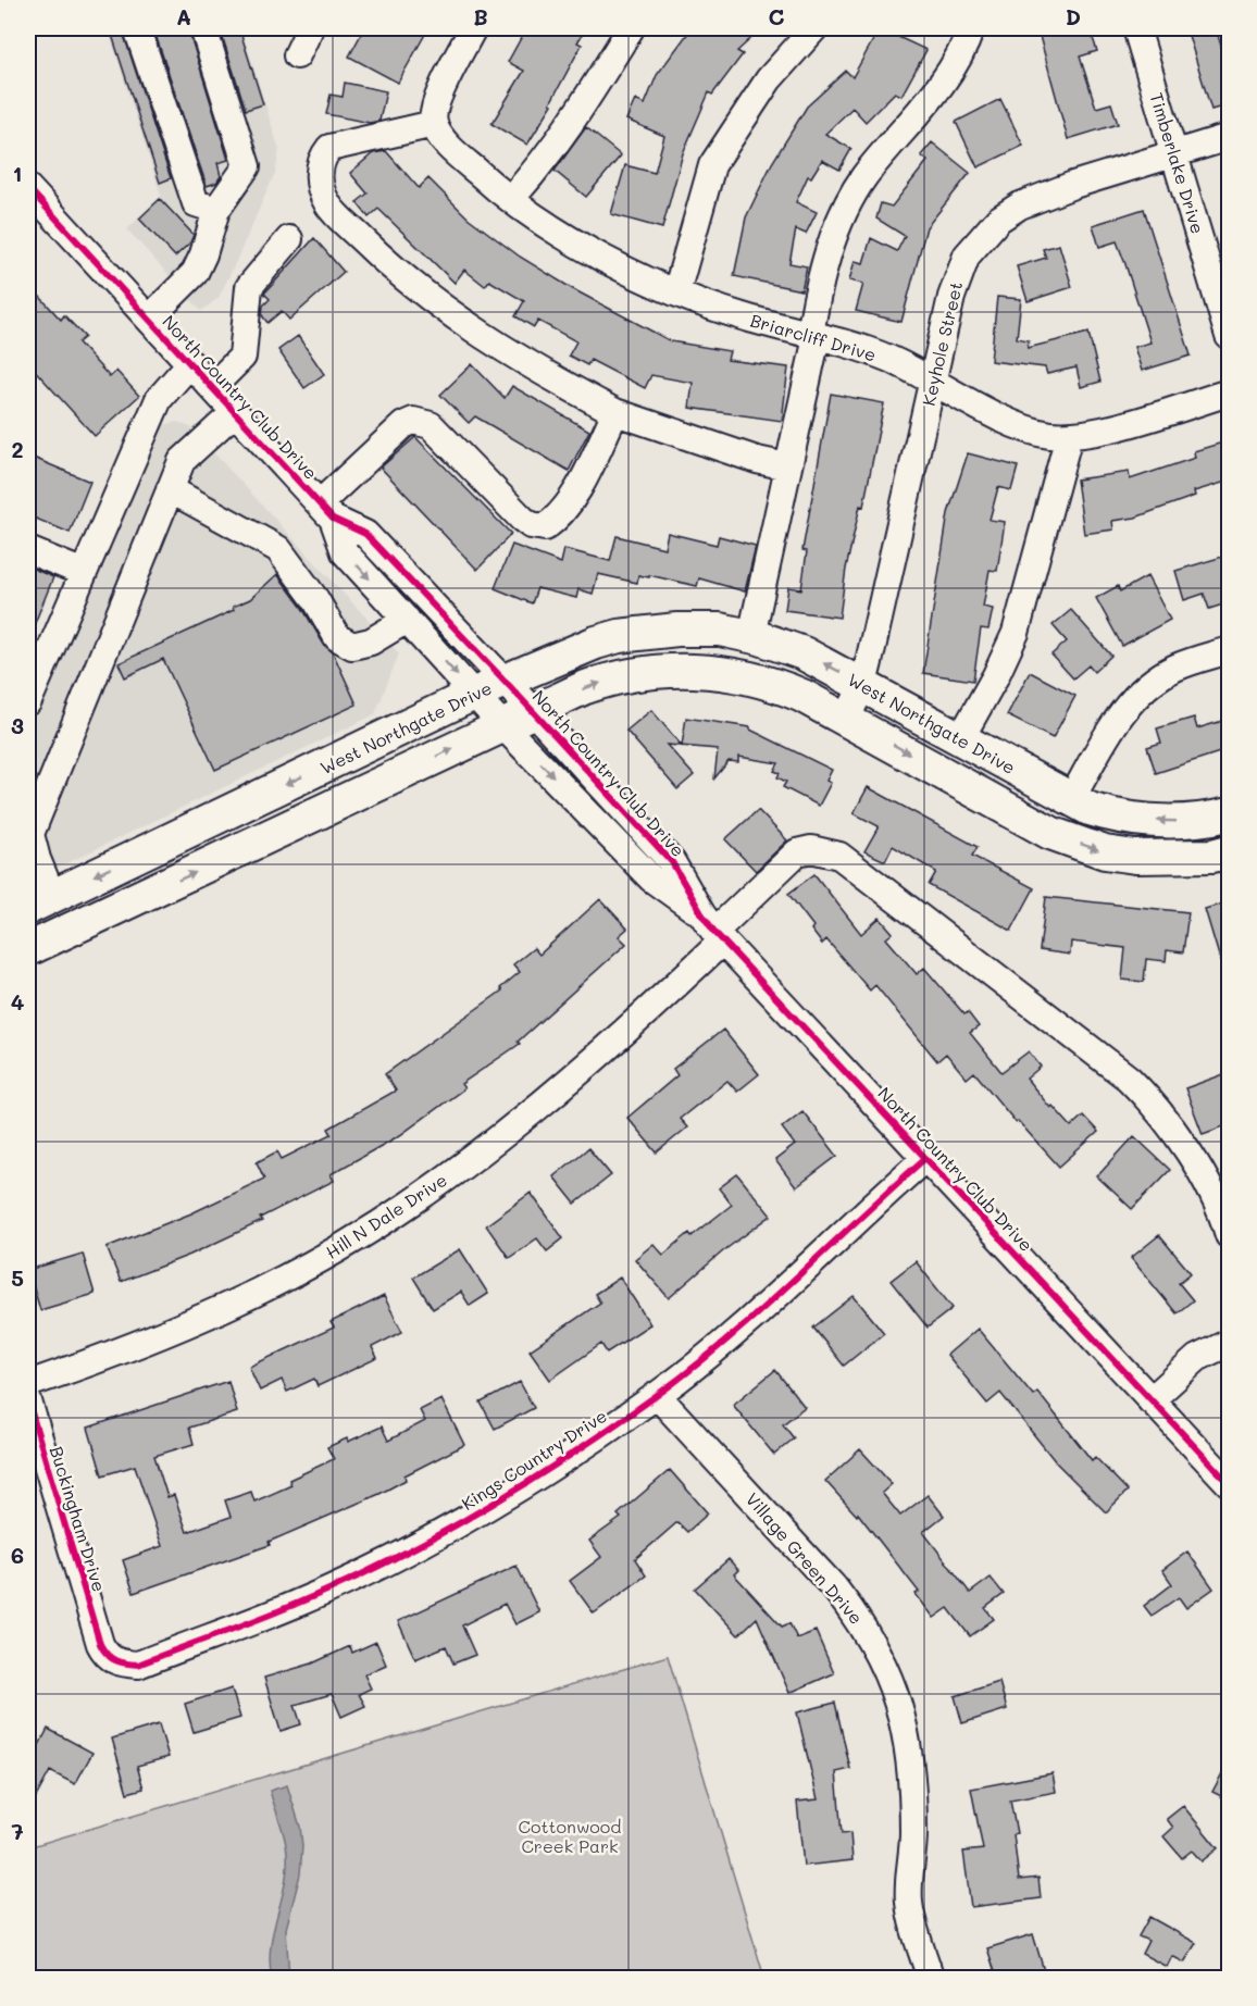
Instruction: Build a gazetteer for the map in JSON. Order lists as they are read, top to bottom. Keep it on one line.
{"streets":{"main road":["West Northgate Drive"],"street":["Timberlake Drive","Briarcliff Drive","Keyhole Street","North Country Club Drive","Hill N Dale Drive","Kings Country Drive","Buckingham Drive","Village Green Drive"]},"crossings":[["Timberlake Drive","Keyhole Street"],["Briarcliff Drive","Keyhole Street"],["Keyhole Street","West Northgate Drive"],["North Country Club Drive","West Northgate Drive"],["North Country Club Drive","Hill N Dale Drive"],["North Country Club Drive","Kings Country Drive"],["Kings Country Drive","Buckingham Drive"],["Kings Country Drive","Village Green Drive"]],"parks":["Cottonwood Creek Park"],"grid":{"columns":["A","B","C","D"],"rows":["1","2","3","4","5","6","7"]}}
